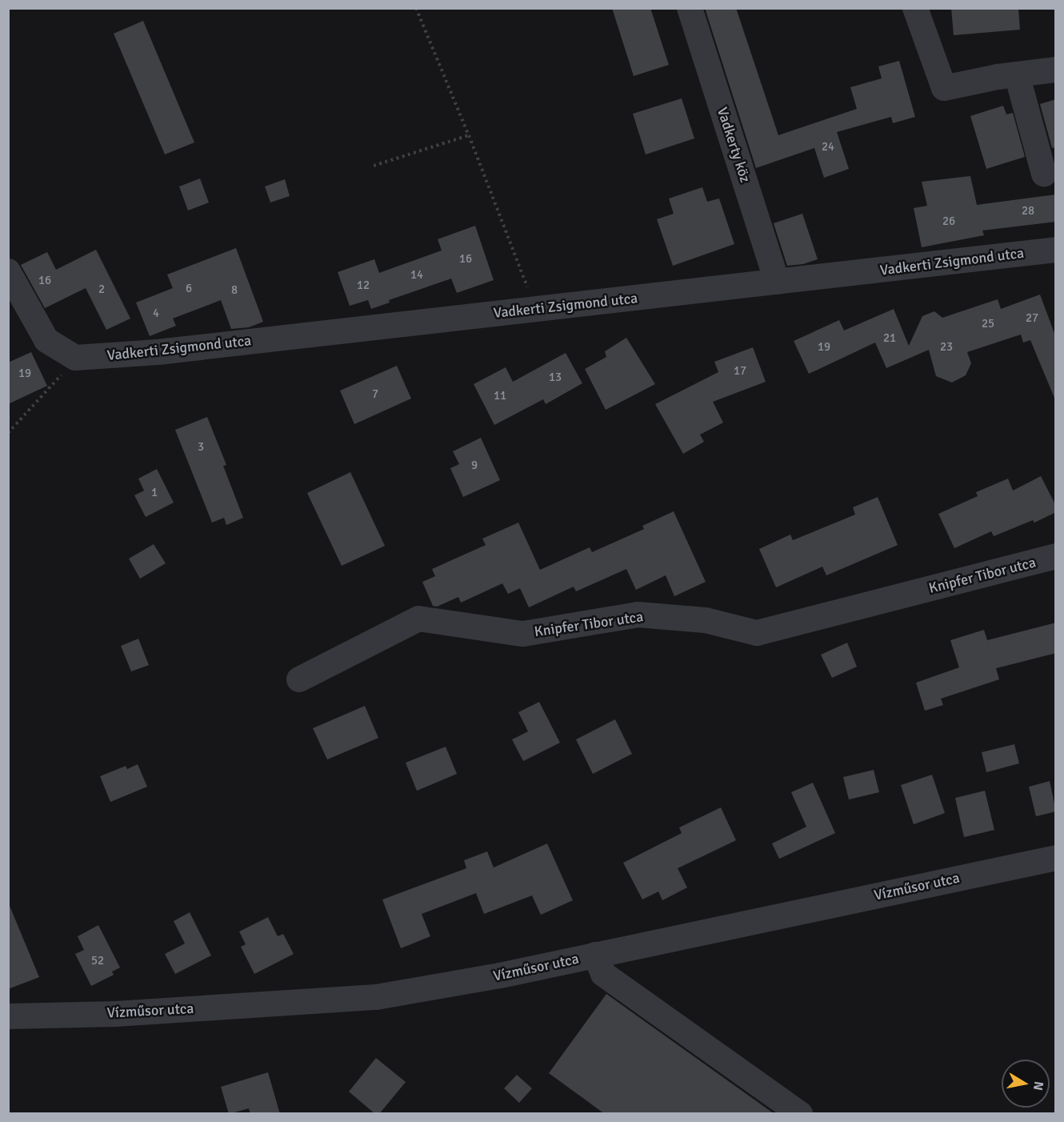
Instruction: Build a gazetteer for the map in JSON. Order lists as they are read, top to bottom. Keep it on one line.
{"streets":{"street":["Vadkerty köz","Vadkerti Zsigmond utca","Knipfer Tibor utca","Vízműsor utca"]},"crossings":[["Vadkerty köz","Vadkerti Zsigmond utca"]],"house_numbers":["24","28","26","16","14","16","12","6","2","8","4","27","25","21","19","23","17","19","13","7","11","3","9","1","52"],"north":"right"}
